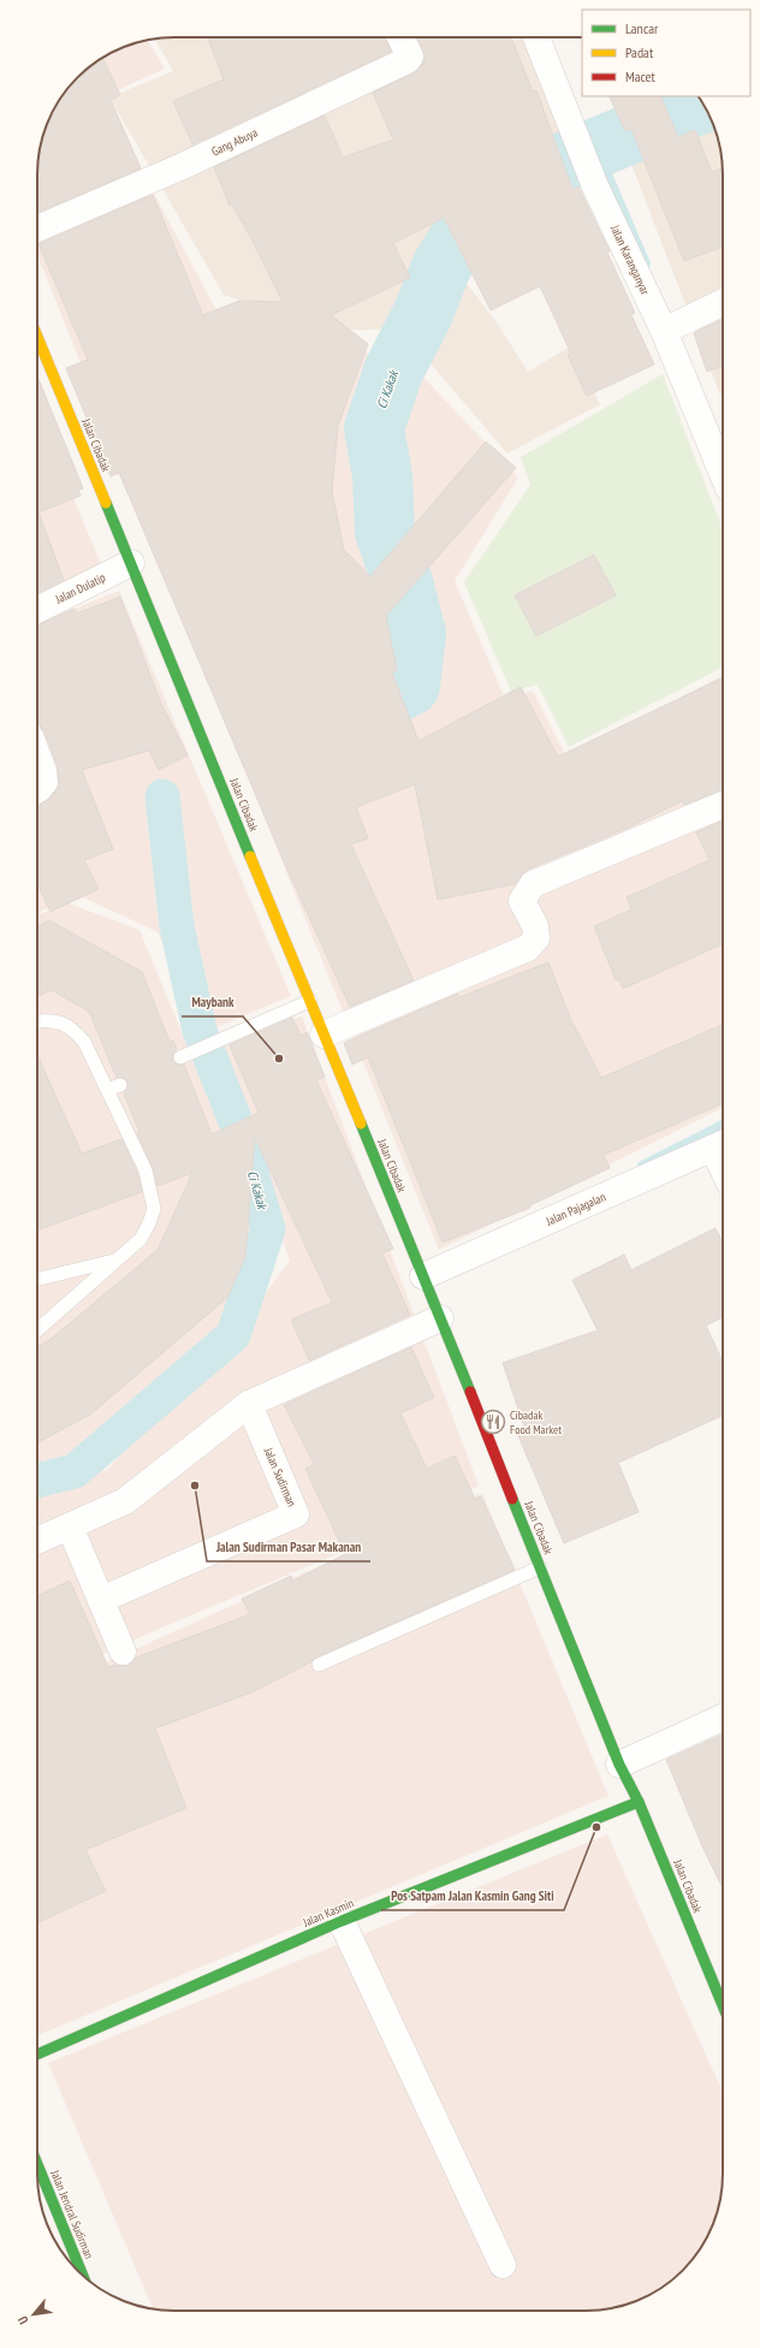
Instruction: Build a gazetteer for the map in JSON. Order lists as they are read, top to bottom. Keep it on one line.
{"streets":{"main road":["Jalan Cibadak","Jalan Kasmin","Jalan Jendral Sudirman"],"street":["Gang Abuya","Jalan Karanganyar","Jalan Dulatip","Jalan Pajagalan","Jalan Sudirman"]},"crossings":[["Jalan Cibadak","Jalan Dulatip"],["Jalan Cibadak","Jalan Pajagalan"],["Jalan Cibadak","Jalan Kasmin"]],"water":["Ci Kakak"],"places":{"other":["Maybank","Jalan Sudirman Pasar Makanan","Pos Satpam Jalan Kasmin Gang Siti"],"restaurant":["Cibadak Food Market"]},"legend":["Lancar","Padat","Macet"],"north":"bottom left"}
